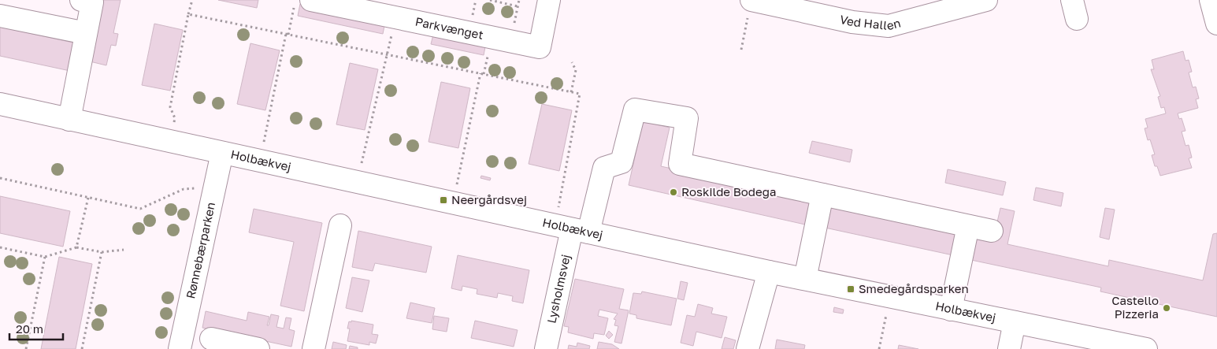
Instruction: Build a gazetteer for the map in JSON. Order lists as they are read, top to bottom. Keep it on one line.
{"streets":{"street":["Ved Hallen","Parkvænget","Holbækvej","Rønnebærparken","Lysholmsvej"]},"crossings":[["Holbækvej","Rønnebærparken"],["Holbækvej","Lysholmsvej"]],"places":{"other":["Roskilde Bodega","Castello Pizzeria"],"transit":["Neergårdsvej","Smedegårdsparken"]},"scale_bar":"20 m"}
